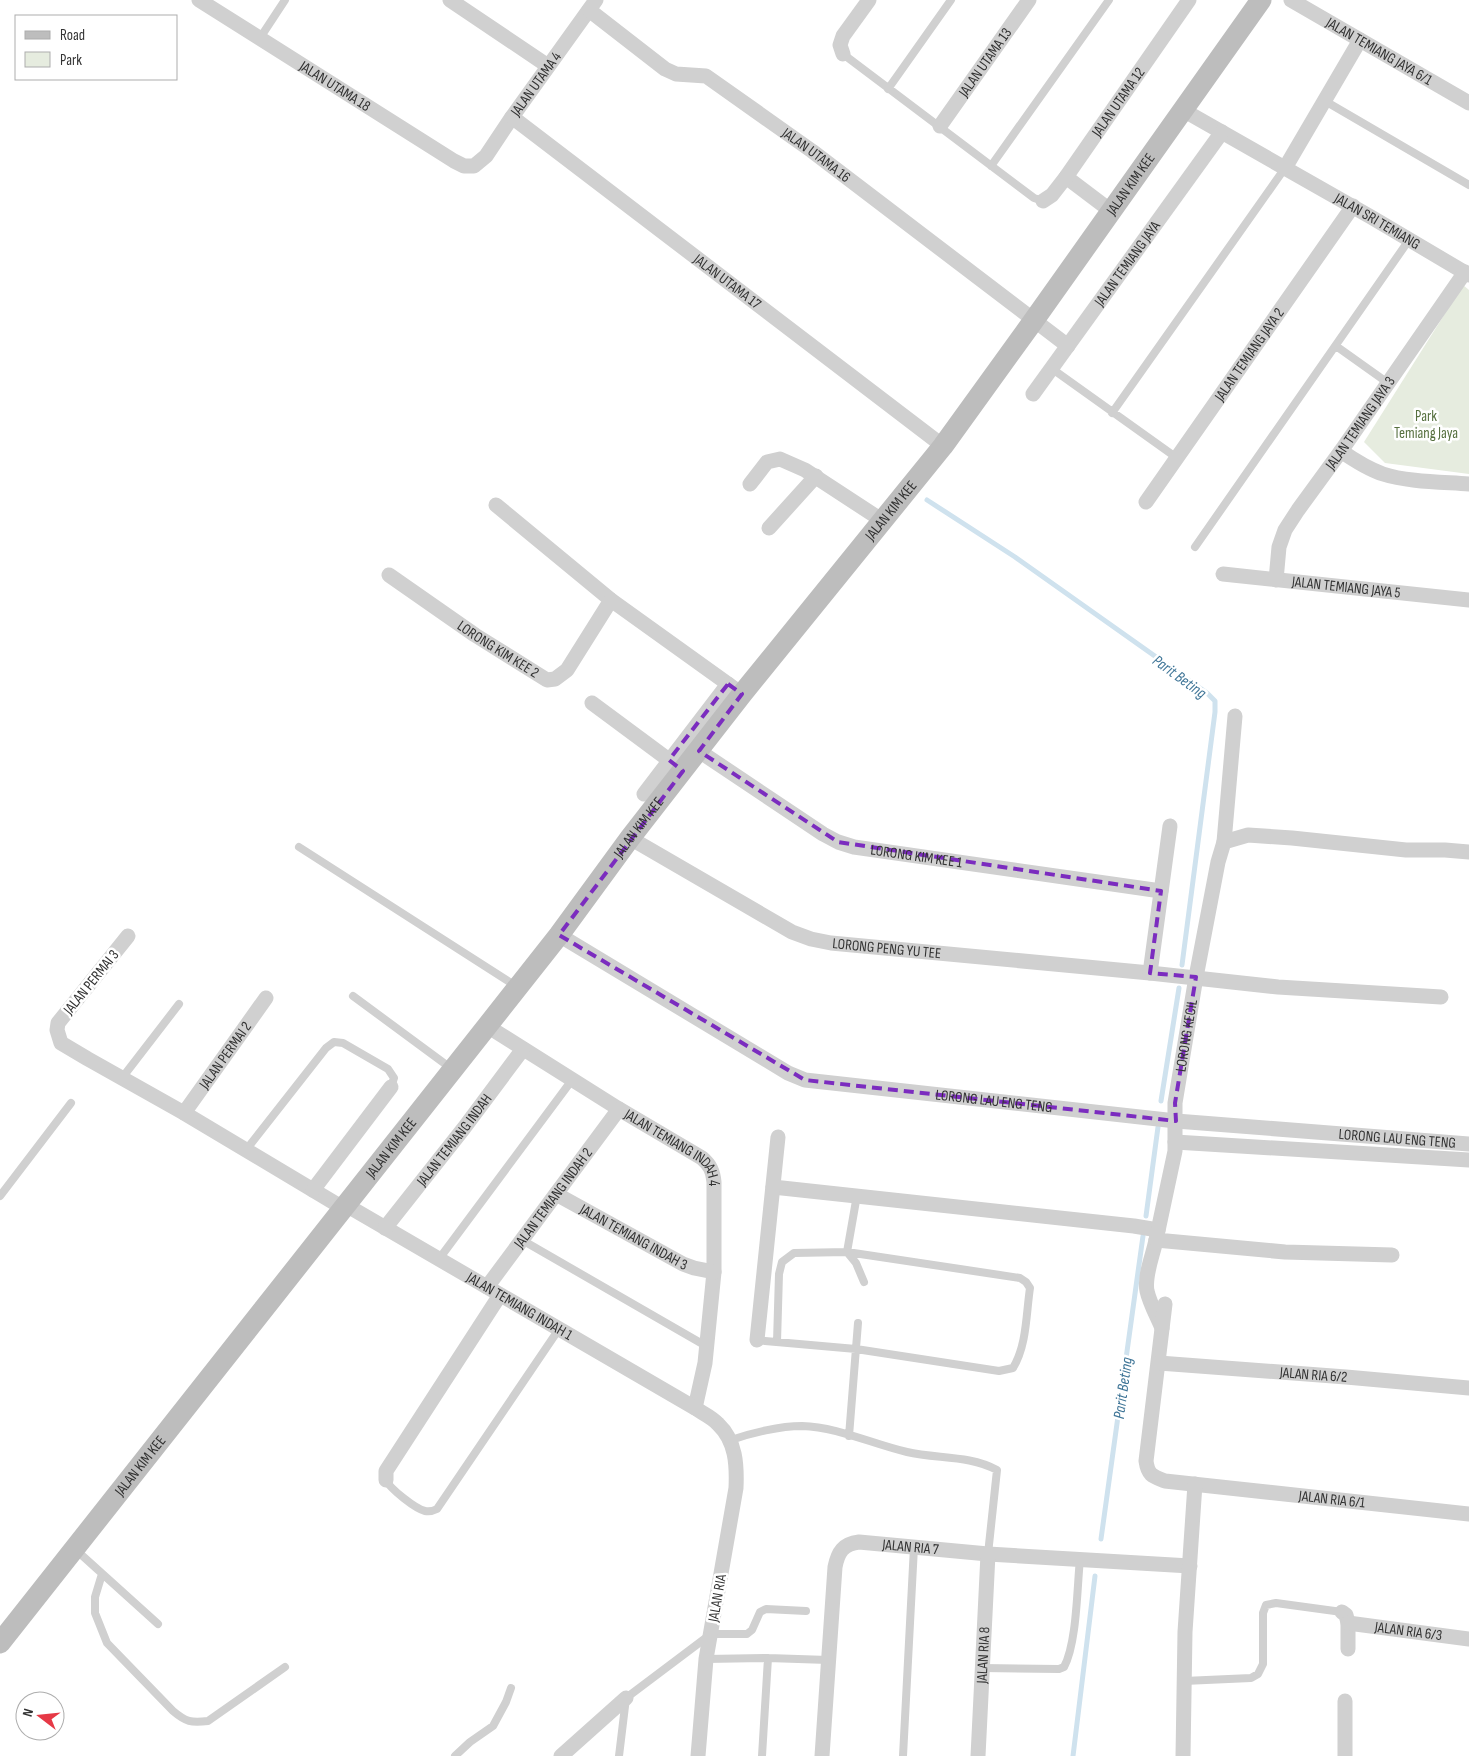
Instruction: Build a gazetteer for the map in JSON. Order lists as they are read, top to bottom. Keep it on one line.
{"streets":{"street":["JALAN TEMIANG JAYA 6/1","JALAN UTAMA 13","JALAN UTAMA 4","JALAN UTAMA 18","JALAN UTAMA 12","JALAN UTAMA 16","JALAN KIM KEE","JALAN SRI TEMIANG","JALAN TEMIANG JAYA","JALAN UTAMA 17","JALAN TEMIANG JAYA 2","JALAN TEMIANG JAYA 3","JALAN TEMIANG JAYA 5","LORONG KIM KEE 2","LORONG KIM KEE 1","LORONG PENG YU TEE","JALAN PERMAI 3","LORONG KECIL","JALAN PERMAI 2","LORONG LAU ENG TENG","JALAN TEMIANG INDAH","JALAN TEMIANG INDAH 4","JALAN TEMIANG INDAH 2","JALAN TEMIANG INDAH 3","JALAN TEMIANG INDAH 1","JALAN RIA 6/2","JALAN RIA 6/1","JALAN RIA 7","JALAN RIA","JALAN RIA 6/3","JALAN RIA 8"]},"crossings":[["JALAN UTAMA 4","JALAN UTAMA 18"],["JALAN UTAMA 4","JALAN UTAMA 16"],["JALAN UTAMA 4","JALAN UTAMA 17"],["JALAN UTAMA 16","JALAN KIM KEE"],["JALAN UTAMA 16","JALAN TEMIANG JAYA"],["JALAN KIM KEE","JALAN SRI TEMIANG"],["JALAN KIM KEE","JALAN UTAMA 17"],["JALAN KIM KEE","LORONG KIM KEE 1"],["JALAN KIM KEE","LORONG PENG YU TEE"],["JALAN KIM KEE","LORONG LAU ENG TENG"],["JALAN KIM KEE","JALAN TEMIANG INDAH 4"],["JALAN KIM KEE","JALAN TEMIANG INDAH 1"],["JALAN SRI TEMIANG","JALAN TEMIANG JAYA"],["JALAN SRI TEMIANG","JALAN TEMIANG JAYA 2"],["JALAN SRI TEMIANG","JALAN TEMIANG JAYA 3"],["JALAN TEMIANG JAYA 3","JALAN TEMIANG JAYA 5"],["LORONG PENG YU TEE","LORONG KECIL"],["JALAN PERMAI 3","JALAN TEMIANG INDAH 1"],["LORONG KECIL","LORONG LAU ENG TENG"],["JALAN PERMAI 2","JALAN TEMIANG INDAH 1"],["JALAN TEMIANG INDAH","JALAN TEMIANG INDAH 4"],["JALAN TEMIANG INDAH","JALAN TEMIANG INDAH 1"],["JALAN TEMIANG INDAH 4","JALAN TEMIANG INDAH 2"],["JALAN TEMIANG INDAH 4","JALAN TEMIANG INDAH 3"],["JALAN TEMIANG INDAH 4","JALAN TEMIANG INDAH 1"],["JALAN TEMIANG INDAH 2","JALAN TEMIANG INDAH 3"],["JALAN TEMIANG INDAH 2","JALAN TEMIANG INDAH 1"],["JALAN TEMIANG INDAH 1","JALAN RIA"],["JALAN RIA 6/2","JALAN RIA 6/1"],["JALAN RIA 7","JALAN RIA 8"]],"water":["Parit Beting"],"parks":["Park Temiang Jaya"],"legend":["Road","Park"],"north":"left"}
